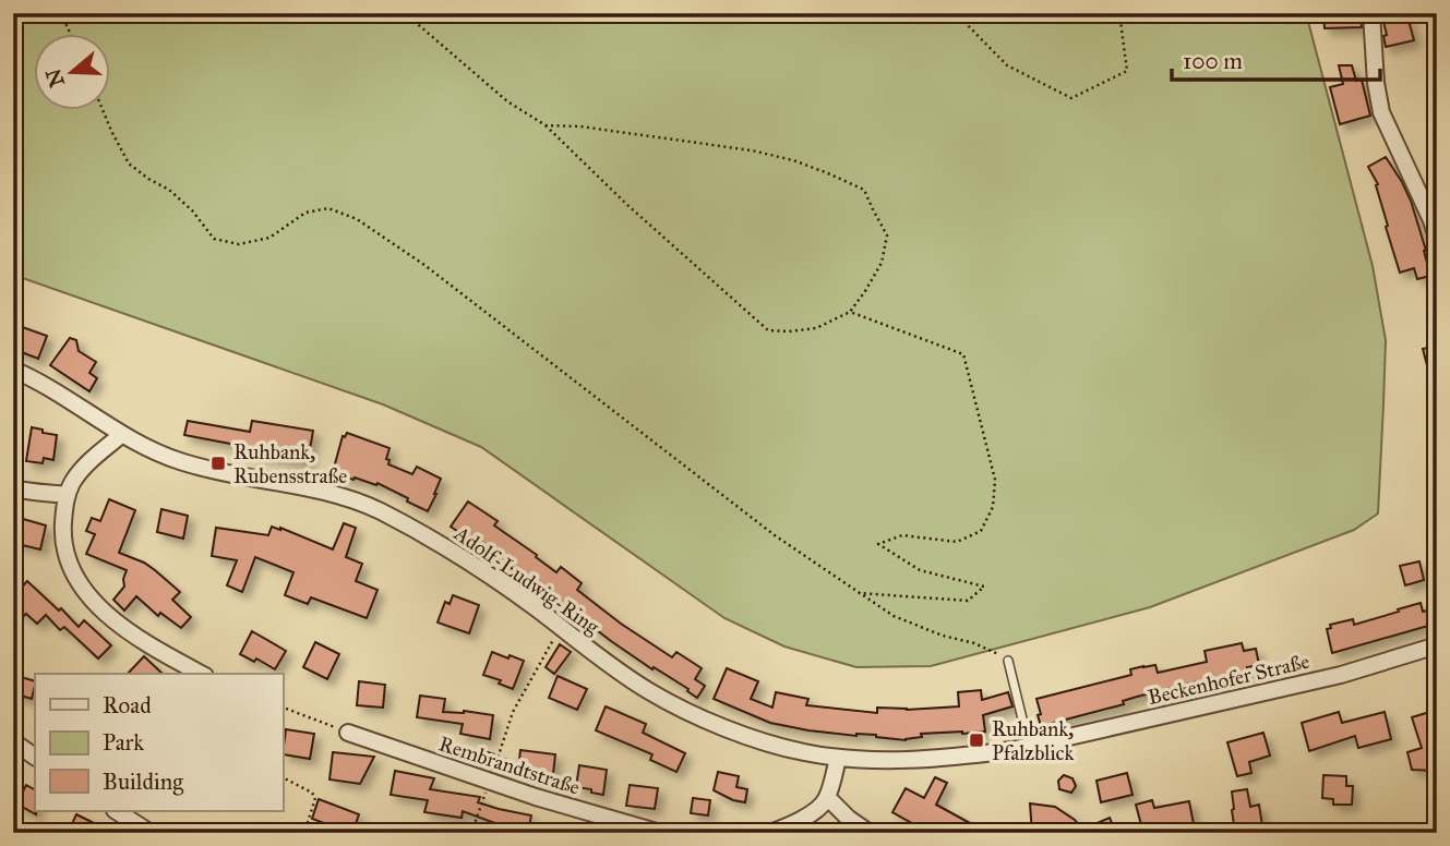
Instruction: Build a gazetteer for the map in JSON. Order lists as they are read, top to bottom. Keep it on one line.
{"streets":{"street":["Adolf-Ludwig-Ring","Beckenhofer Straße","Rembrandtstraße"]},"crossings":[["Adolf-Ludwig-Ring","Beckenhofer Straße"]],"places":{"transit":["Ruhbank, Rubensstraße","Ruhbank, Pfalzblick"]},"legend":["Road","Park","Building"],"scale_bar":"100 m","north":"left"}
